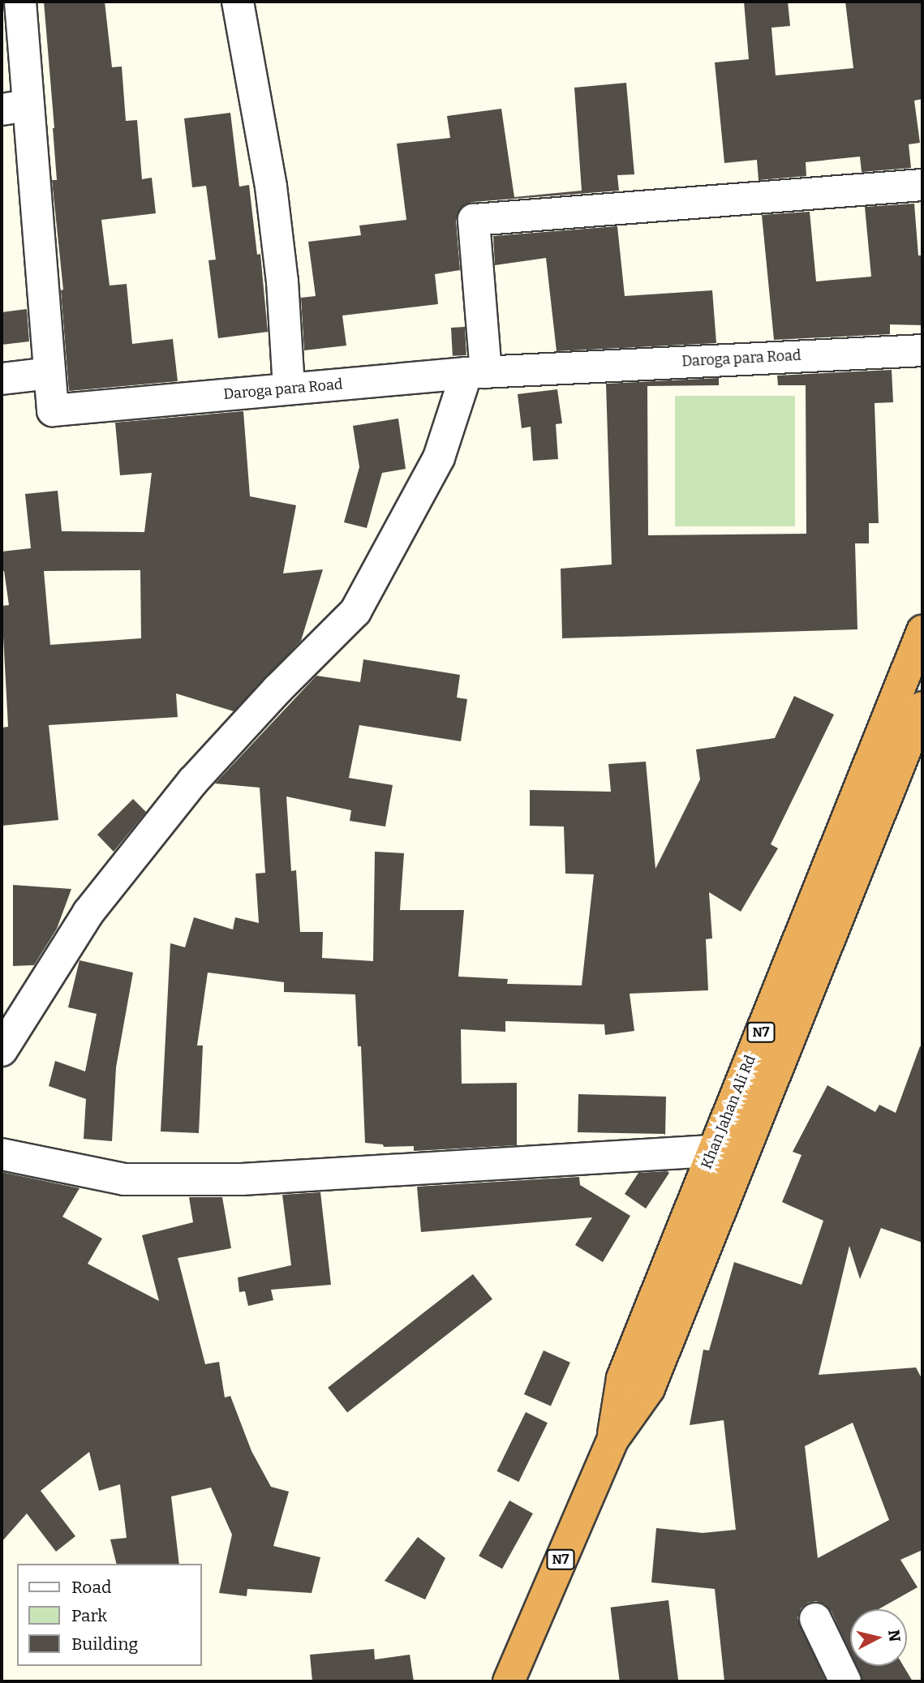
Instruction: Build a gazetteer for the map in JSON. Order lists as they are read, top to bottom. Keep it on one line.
{"streets":{"highway":["N7","Khan Jahan Ali Rd"],"street":["Daroga para Road"]},"legend":["Road","Park","Building"],"north":"right"}
